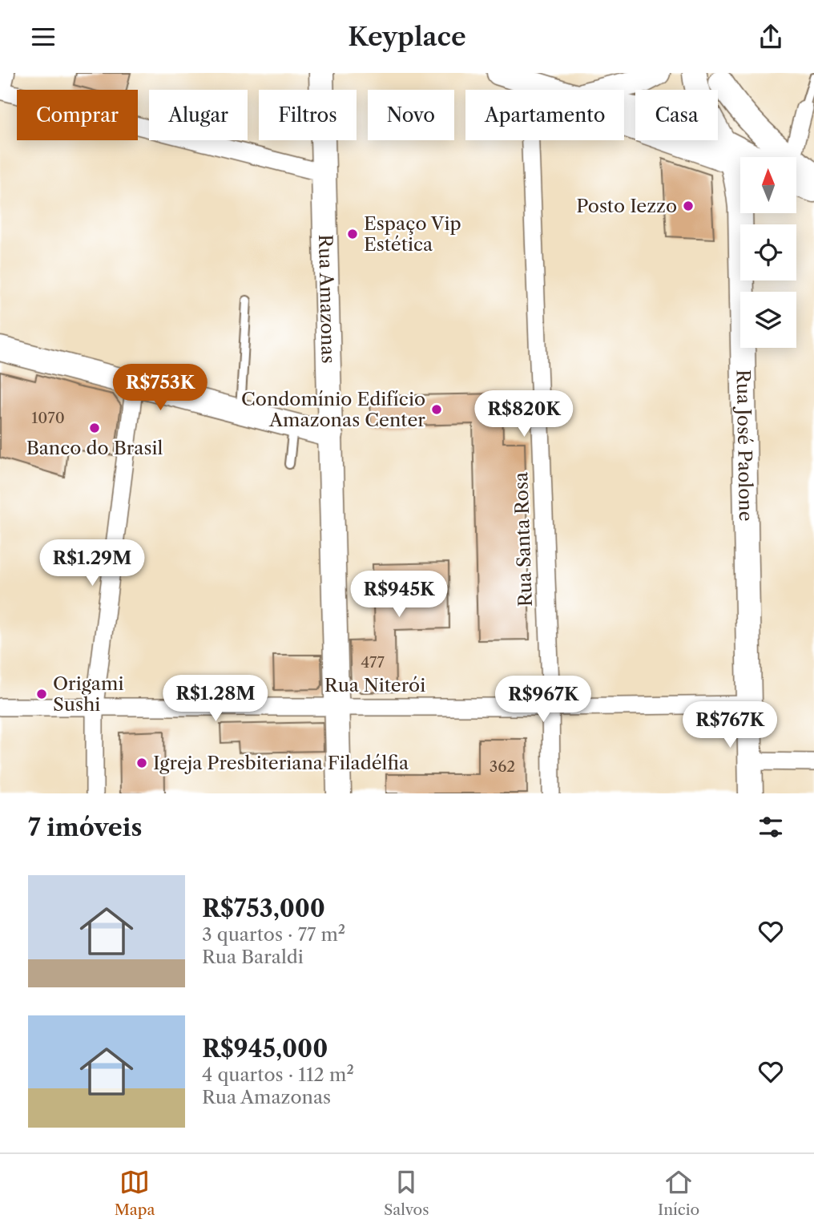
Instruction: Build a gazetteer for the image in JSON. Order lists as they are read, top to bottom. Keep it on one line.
{"streets":{"street":["Rua Amazonas","Rua José Paolone","Rua Santa Rosa","Rua Niterói"]},"crossings":[["Rua Amazonas","Rua Niterói"],["Rua José Paolone","Rua Niterói"],["Rua Santa Rosa","Rua Niterói"]],"places":["Posto Iezzo","Espaço Vip Estética","Condomínio Edifício Amazonas Center","Banco do Brasil","Origami Sushi","Igreja Presbiteriana Filadélfia"],"house_numbers":["1070","477","362"],"north":"top","page":{"header":"Keyplace","chip":["Comprar","Alugar","Filtros","Novo","Apartamento","Casa"],"price":["R$753K","R$820K","R$1.29M","R$945K","R$1.28M","R$967K","R$767K"],"heading":"7 imóveis","list":[{"name":"R$753,000","note":"3 quartos · 77 m² · Rua Baraldi"},{"name":"R$945,000","note":"4 quartos · 112 m² · Rua Amazonas"}],"tabs":["Mapa","Salvos","Início"]}}
